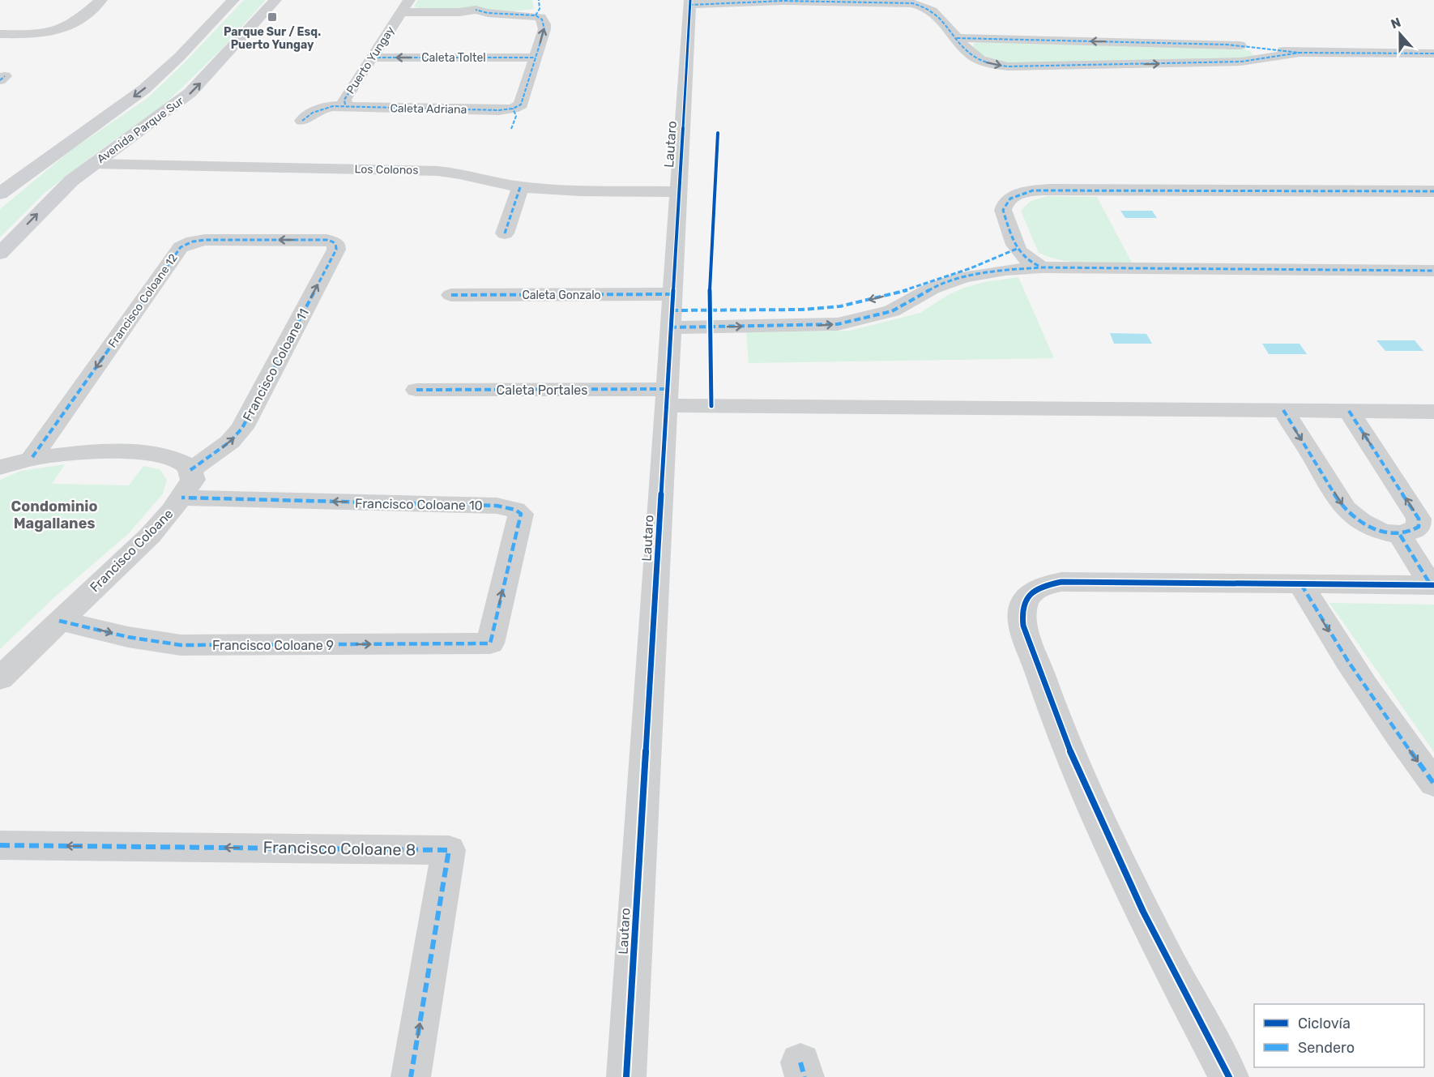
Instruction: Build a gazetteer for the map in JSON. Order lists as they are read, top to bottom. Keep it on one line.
{"streets":{"street":["Caleta Toltel","Puerto Yungay","Caleta Adriana","Avenida Parque Sur","Lautaro","Los Colonos","Caleta Gonzalo","Francisco Coloane 12","Francisco Coloane 11","Caleta Portales","Francisco Coloane 10","Francisco Coloane","Francisco Coloane 9","Francisco Coloane 8"]},"crossings":[["Caleta Toltel","Puerto Yungay"],["Puerto Yungay","Caleta Adriana"],["Avenida Parque Sur","Los Colonos"],["Lautaro","Los Colonos"],["Lautaro","Caleta Gonzalo"],["Lautaro","Caleta Portales"],["Francisco Coloane 12","Francisco Coloane 11"],["Francisco Coloane 11","Francisco Coloane"],["Francisco Coloane 10","Francisco Coloane"],["Francisco Coloane 10","Francisco Coloane 9"],["Francisco Coloane","Francisco Coloane 9"]],"one_way":["Francisco Coloane 11","Francisco Coloane 9"],"districts":["Condominio Magallanes"],"places":{"transit":["Parque Sur / Esq. Puerto Yungay"]},"legend":["Ciclovía","Sendero"],"north":"top"}
